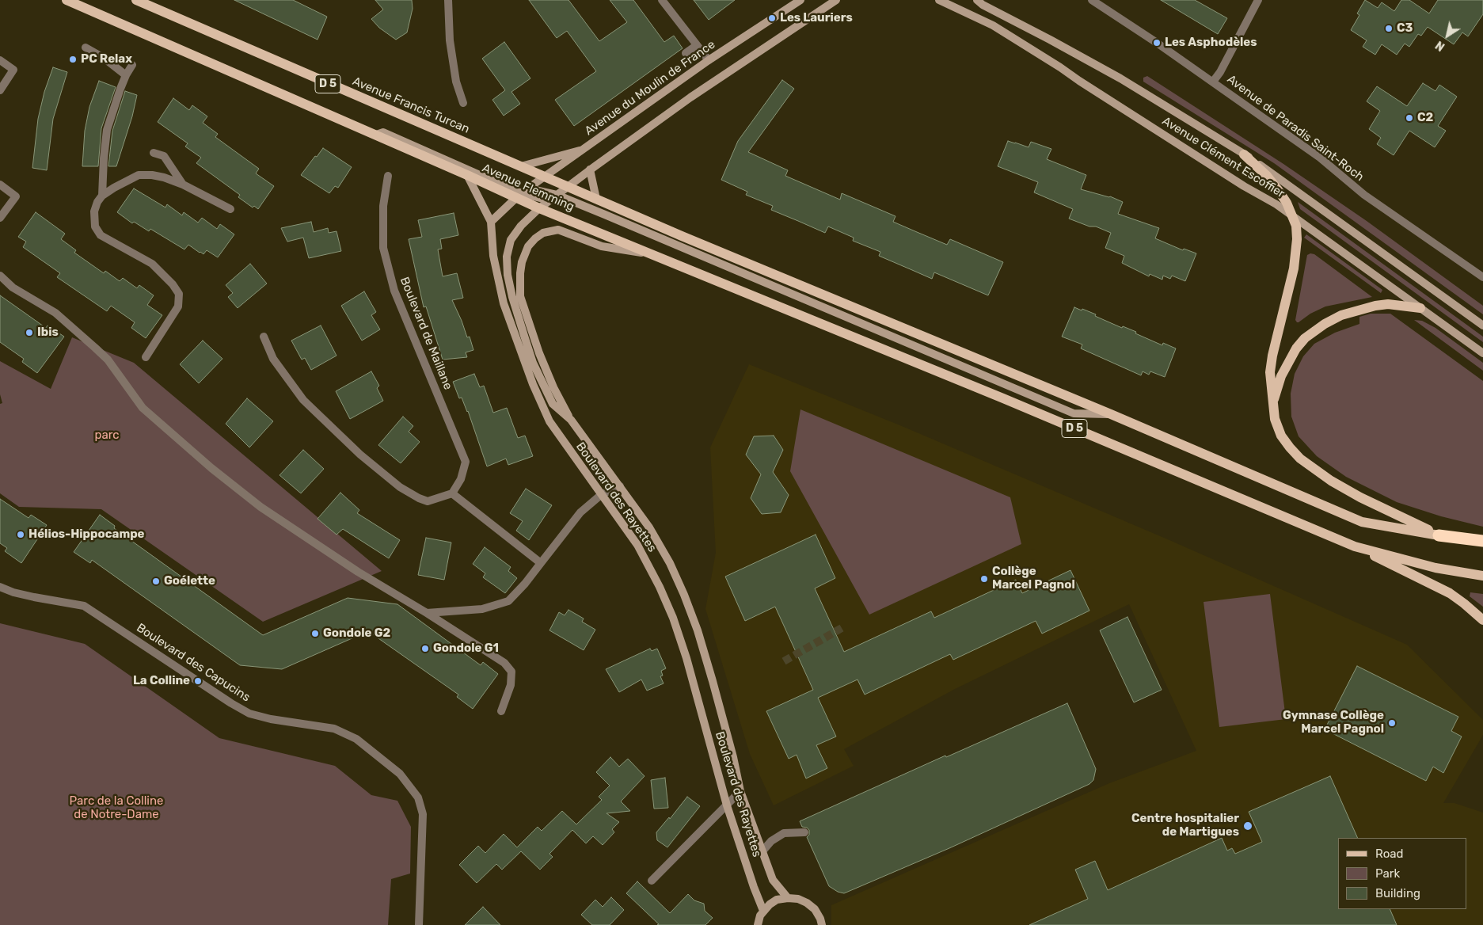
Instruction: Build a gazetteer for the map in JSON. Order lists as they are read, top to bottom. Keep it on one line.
{"streets":{"highway":["D 5"],"main road":["Avenue du Moulin de France","Avenue Francis Turcan","Avenue Clément Escoffier","Avenue Flemming","Boulevard des Rayettes"],"street":["Avenue de Paradis Saint-Roch","Boulevard de Maillane","Boulevard des Capucins"]},"crossings":[["D 5","Avenue Francis Turcan"],["D 5","Avenue Flemming"],["Avenue du Moulin de France","Avenue Francis Turcan"],["Avenue du Moulin de France","Avenue Flemming"],["Avenue Flemming","Boulevard des Rayettes"]],"parks":["parc","Parc de la Colline de Notre-Dame"],"places":["Les Lauriers","C3","Les Asphodèles","PC Relax","C2","Ibis","Hélios-Hippocampe","Collège Marcel Pagnol","Goélette","Gondole G2","Gondole G1","La Colline","Gymnase Collège Marcel Pagnol","Centre hospitalier de Martigues"],"legend":["Road","Park","Building"],"north":"bottom left"}
